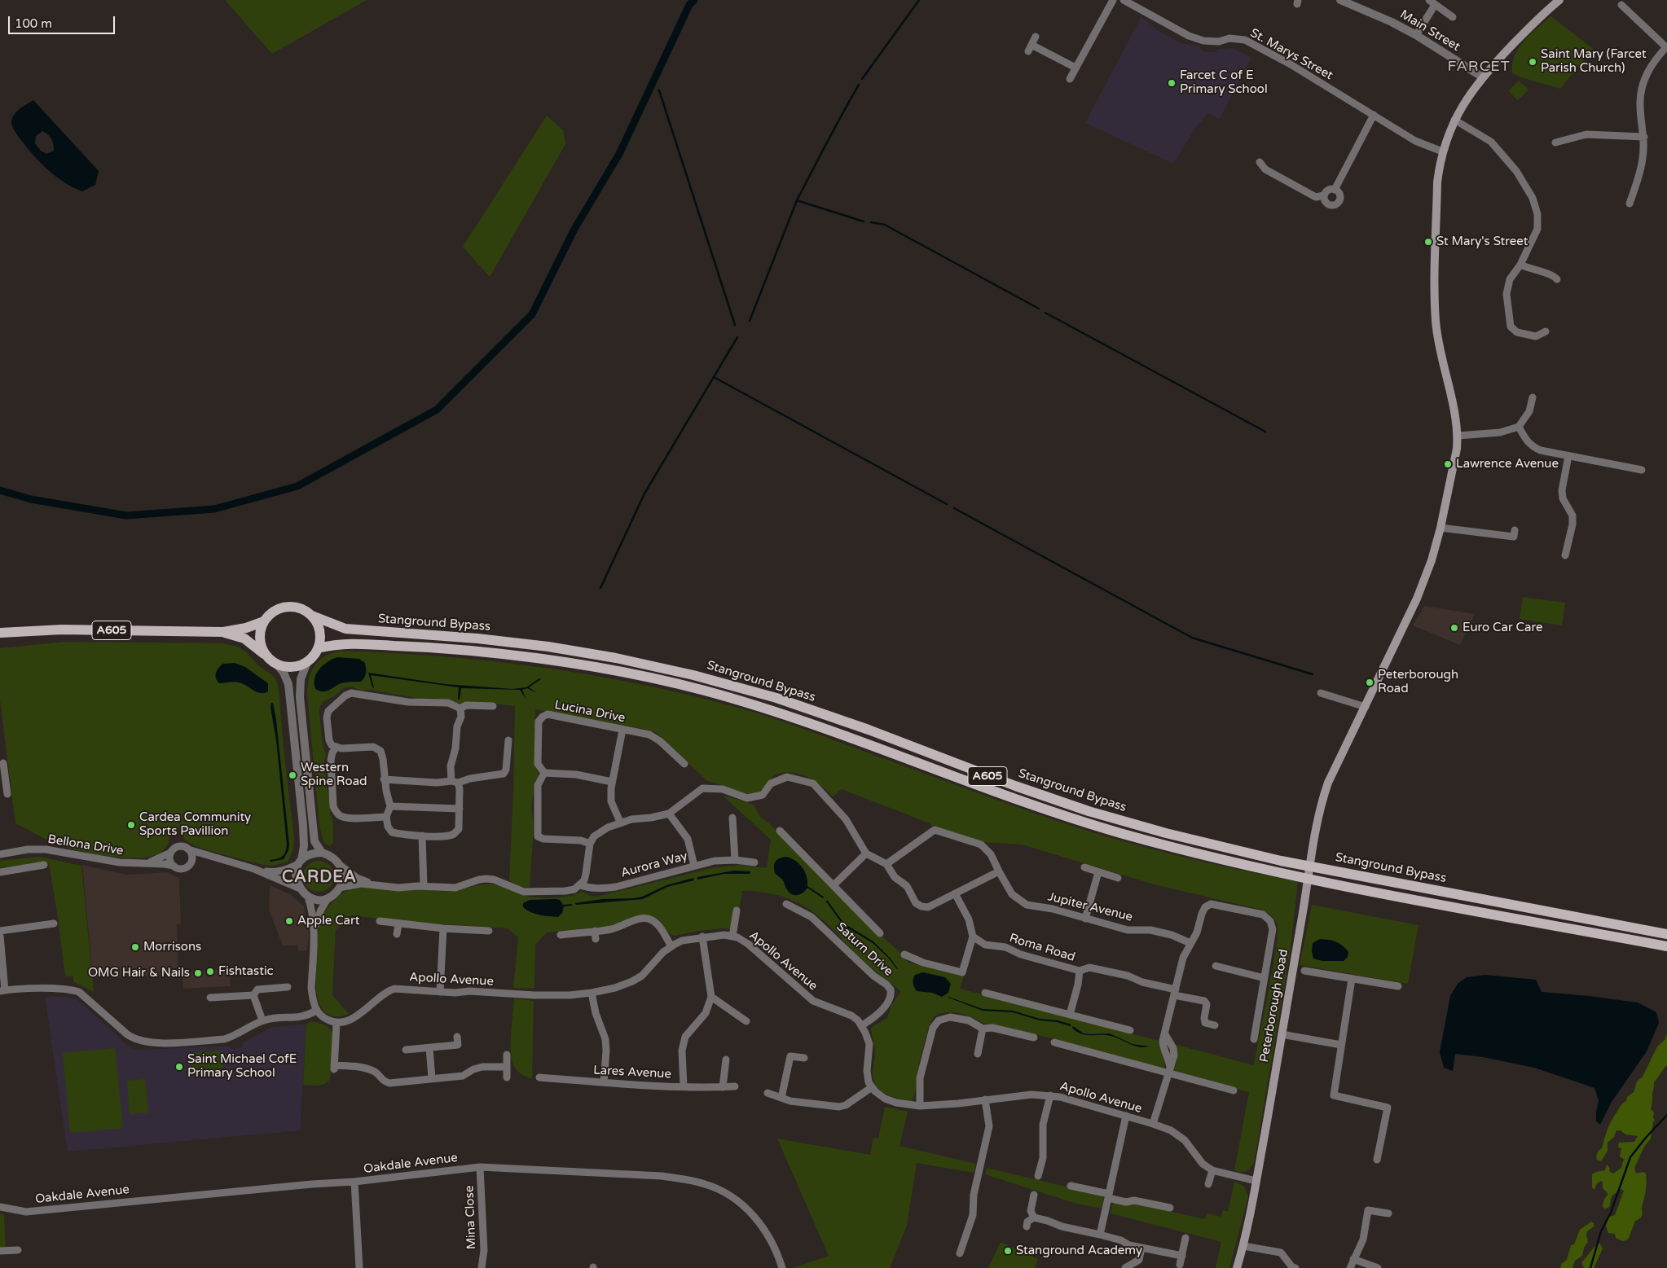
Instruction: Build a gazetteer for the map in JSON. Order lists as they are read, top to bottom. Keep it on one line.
{"streets":{"main road":["Stanground Bypass","A605","Peterborough Road"],"street":["Main Street","St. Marys Street","Lucina Drive","Bellona Drive","Aurora Way","Jupiter Avenue","Roma Road","Saturn Drive","Apollo Avenue","Lares Avenue","Oakdale Avenue","Mina Close"]},"crossings":[["Main Street","Peterborough Road"],["St. Marys Street","Peterborough Road"],["Stanground Bypass","A605"],["Saturn Drive","Apollo Avenue"],["Apollo Avenue","Peterborough Road"],["Oakdale Avenue","Mina Close"]],"districts":["FARCET","CARDEA"],"places":["Saint Mary (Farcet Parish Church)","Farcet C of E Primary School","St Mary's Street","Lawrence Avenue","Euro Car Care","Peterborough Road","Western Spine Road","Cardea Community Sports Pavillion","Apple Cart","Morrisons","Fishtastic","OMG Hair & Nails","Saint Michael CofE Primary School","Stanground Academy"],"scale_bar":"100 m"}
